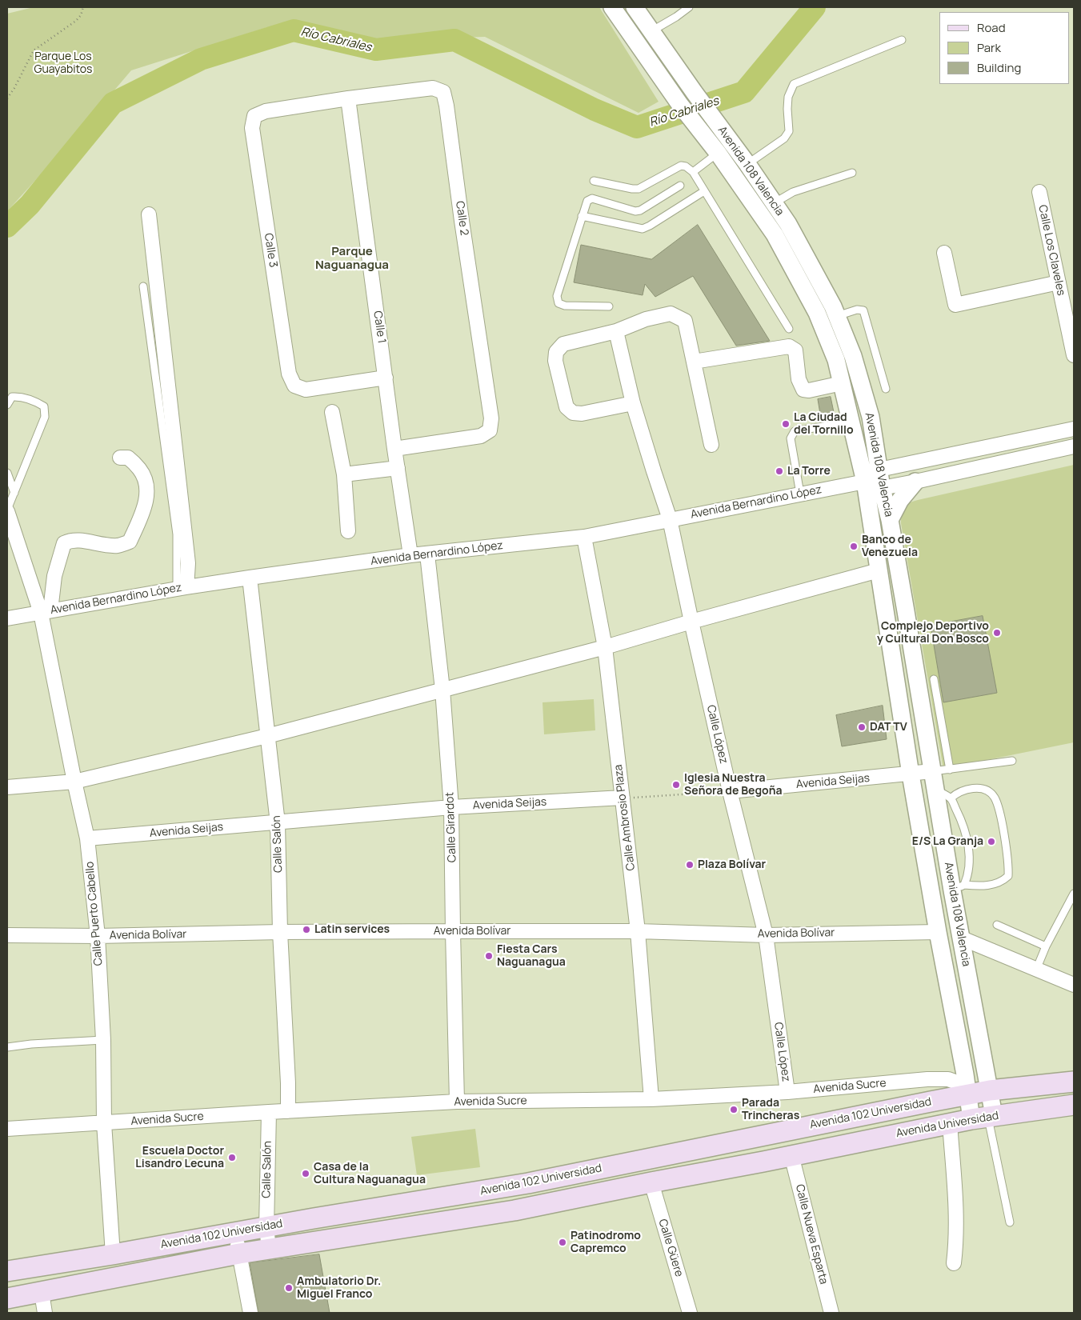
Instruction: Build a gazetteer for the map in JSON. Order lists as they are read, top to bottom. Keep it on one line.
{"streets":{"main road":["Avenida 102 Universidad","Avenida Universidad"],"street":["Avenida 108 Valencia","Calle 2","Calle 3","Calle Los Claveles","Calle 1","Avenida Bernardino López","Calle López","Avenida Seijas","Calle Ambrosio Plaza","Calle Girardot","Calle Salón","Calle Puerto Cabello","Avenida Bolívar","Avenida Sucre","Calle Nueva Esparta","Calle Güere"]},"crossings":[["Avenida 108 Valencia","Avenida Bernardino López"],["Avenida 108 Valencia","Avenida Seijas"],["Avenida 108 Valencia","Avenida Bolívar"],["Avenida 108 Valencia","Avenida Sucre"],["Avenida 108 Valencia","Avenida 102 Universidad"],["Avenida 108 Valencia","Avenida Universidad"],["Calle 2","Calle 3"],["Calle 2","Calle 1"],["Calle 3","Calle 1"],["Calle 1","Avenida Bernardino López"],["Avenida Bernardino López","Calle López"],["Avenida Bernardino López","Calle Ambrosio Plaza"],["Avenida Bernardino López","Calle Girardot"],["Avenida Bernardino López","Calle Salón"],["Avenida Bernardino López","Calle Puerto Cabello"],["Calle López","Avenida Seijas"],["Calle López","Avenida Bolívar"],["Calle López","Avenida Sucre"],["Avenida Seijas","Calle Ambrosio Plaza"],["Avenida Seijas","Calle Girardot"],["Avenida Seijas","Calle Salón"],["Avenida Seijas","Calle Puerto Cabello"],["Calle Ambrosio Plaza","Avenida Bolívar"],["Calle Ambrosio Plaza","Avenida Sucre"],["Calle Girardot","Avenida Bolívar"],["Calle Girardot","Avenida Sucre"],["Calle Salón","Avenida Bolívar"],["Calle Salón","Avenida Sucre"],["Calle Salón","Avenida 102 Universidad"],["Calle Puerto Cabello","Avenida Bolívar"],["Calle Puerto Cabello","Avenida Sucre"],["Calle Puerto Cabello","Avenida 102 Universidad"],["Avenida Sucre","Avenida 102 Universidad"],["Avenida 102 Universidad","Avenida Universidad"],["Avenida 102 Universidad","Calle Nueva Esparta"],["Avenida 102 Universidad","Calle Güere"]],"districts":["Parque Naguanagua"],"water":["Río Cabriales"],"parks":["Parque Los Guayabitos"],"places":["La Ciudad del Tornillo","La Torre","Banco de Venezuela","Complejo Deportivo y Cultural Don Bosco","DAT TV","Iglesia Nuestra Señora de Begoña","E/S La Granja","Plaza Bolívar","Latin services","Fiesta Cars Naguanagua","Parada Trincheras","Escuela Doctor Lisandro Lecuna","Casa de la Cultura Naguanagua","Patinodromo Capremco","Ambulatorio Dr. Miguel Franco"],"legend":["Road","Park","Building"]}
